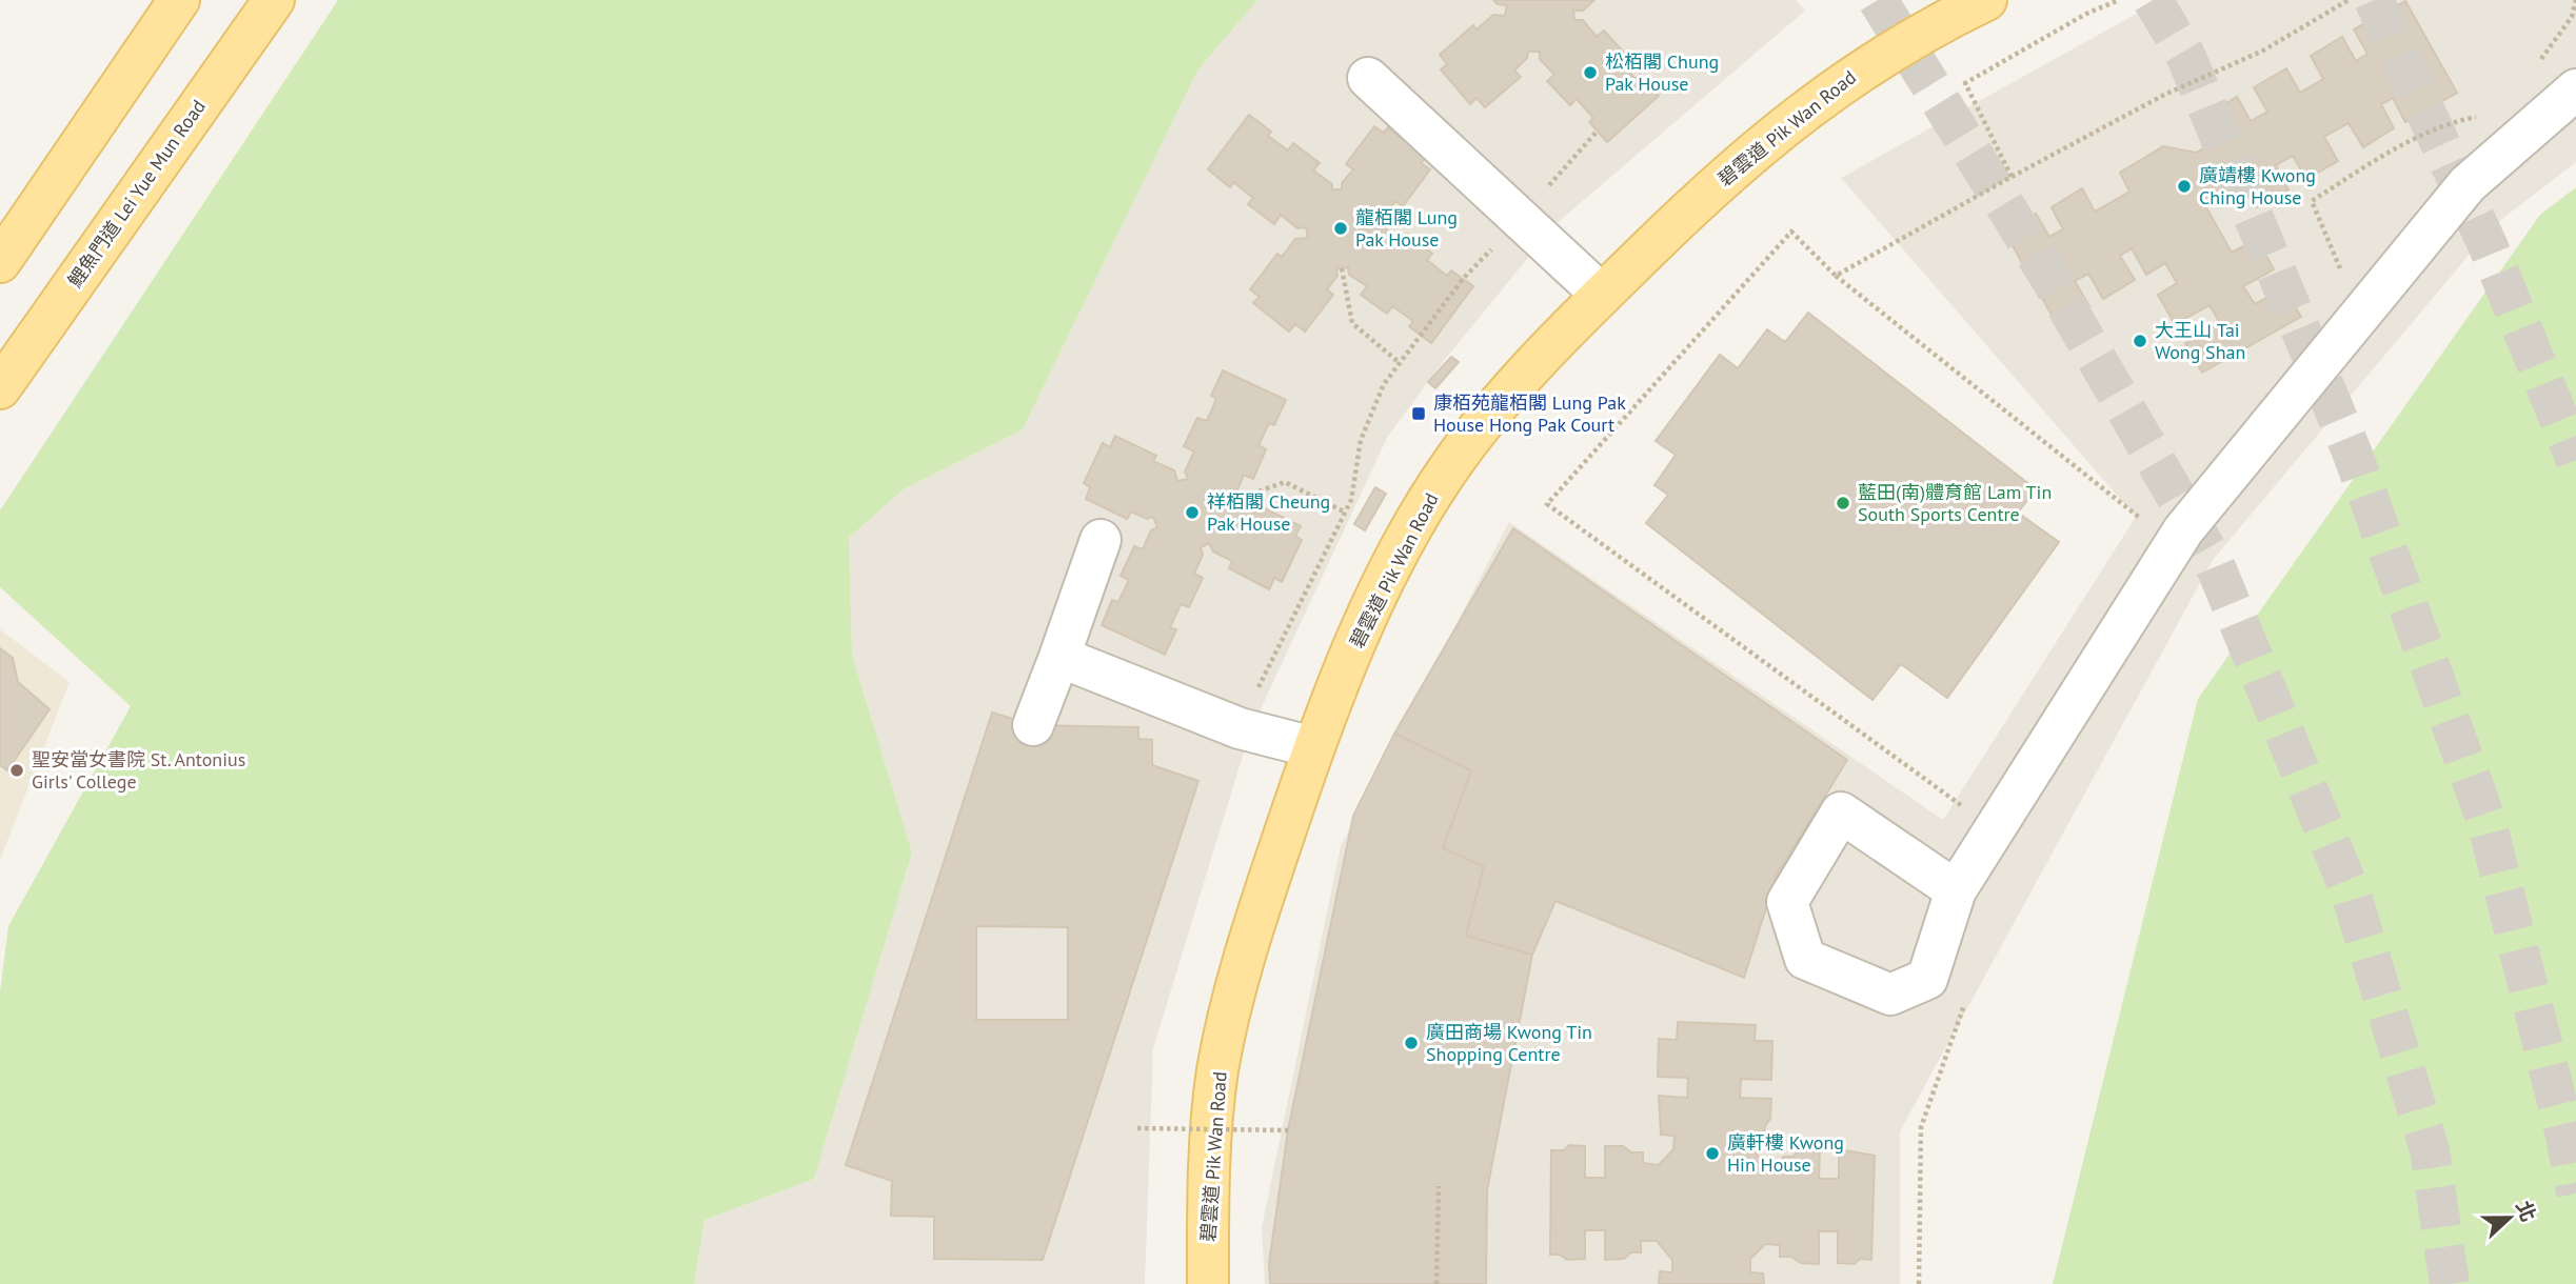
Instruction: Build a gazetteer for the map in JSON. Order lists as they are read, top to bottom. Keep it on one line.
{"streets":{"main road":["碧雲道 Pik Wan Road","鯉魚門道 Lei Yue Mun Road"]},"places":{"other":["松栢閣 Chung Pak House","廣靖樓 Kwong Ching House","龍栢閣 Lung Pak House","大王山 Tai Wong Shan","藍田(南)體育館 Lam Tin South Sports Centre","祥栢閣 Cheung Pak House","聖安當女書院 St. Antonius Girls' College","廣田商場 Kwong Tin Shopping Centre","廣軒樓 Kwong Hin House"],"transit":["康栢苑龍栢閣 Lung Pak House Hong Pak Court"]},"north":"right"}
